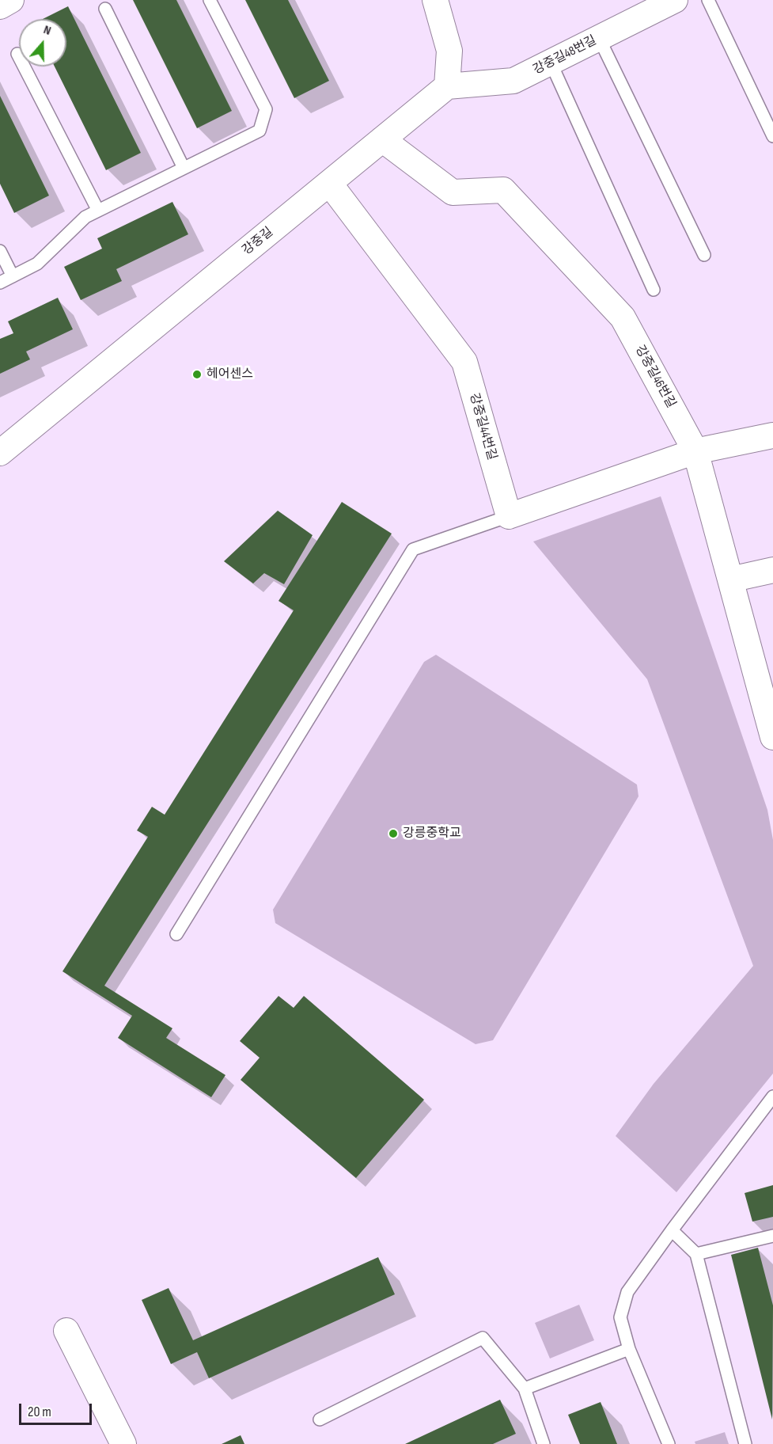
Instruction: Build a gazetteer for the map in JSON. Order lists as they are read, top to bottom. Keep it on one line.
{"streets":{"street":["강중길48번길","강중길","강중길46번길","강중길44번길"]},"crossings":[["강중길48번길","강중길"],["강중길","강중길46번길"],["강중길","강중길44번길"]],"places":["헤어센스","강릉중학교"],"scale_bar":"20 m","north":"top"}
